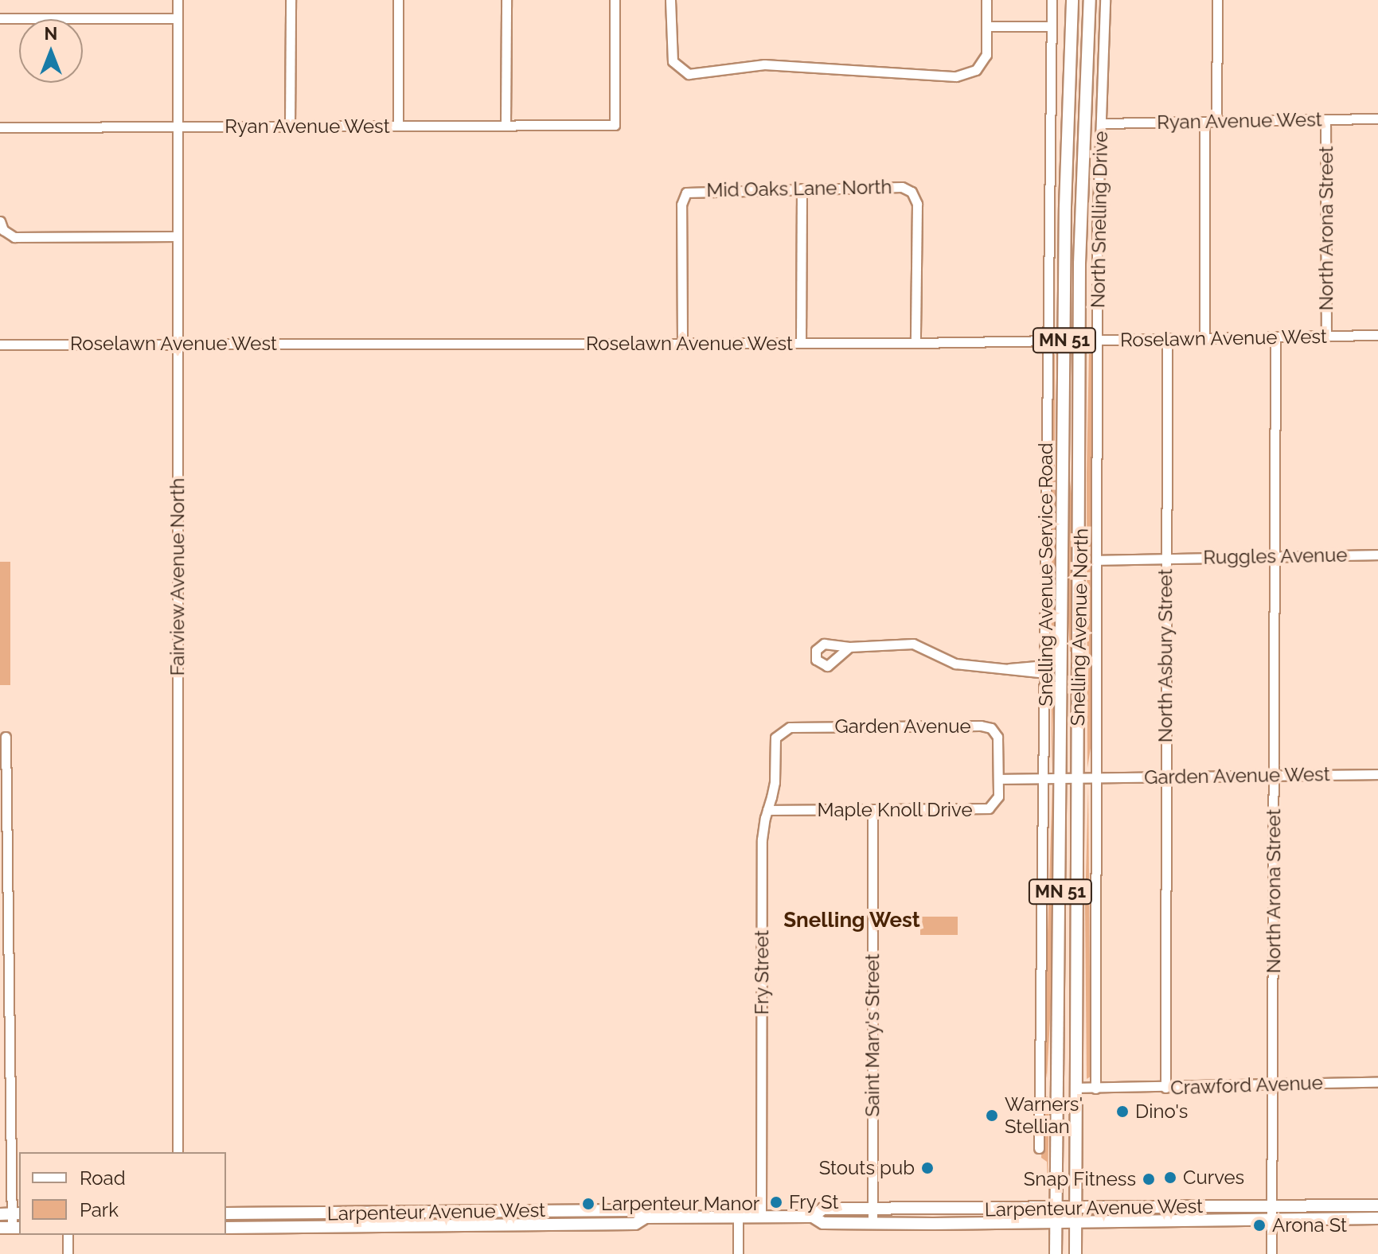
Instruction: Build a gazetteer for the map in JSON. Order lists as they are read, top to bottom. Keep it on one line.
{"streets":{"main road":["MN 51","Snelling Avenue North","Larpenteur Avenue West"],"street":["Ryan Avenue West","Mid Oaks Lane North","North Snelling Drive","North Arona Street","Roselawn Avenue West","Ruggles Avenue","Snelling Avenue Service Road","Fairview Avenue North","North Asbury Street","Garden Avenue","Garden Avenue West","Maple Knoll Drive","Fry Street","Saint Mary's Street","Crawford Avenue"]},"crossings":[["Ryan Avenue West","North Snelling Drive"],["Ryan Avenue West","North Arona Street"],["Ryan Avenue West","Fairview Avenue North"],["Mid Oaks Lane North","Roselawn Avenue West"],["North Snelling Drive","Roselawn Avenue West"],["North Snelling Drive","Ruggles Avenue"],["North Snelling Drive","Garden Avenue West"],["North Snelling Drive","Crawford Avenue"],["North Arona Street","Roselawn Avenue West"],["North Arona Street","Ruggles Avenue"],["North Arona Street","Garden Avenue West"],["North Arona Street","Crawford Avenue"],["North Arona Street","Larpenteur Avenue West"],["Roselawn Avenue West","Snelling Avenue Service Road"],["Roselawn Avenue West","Fairview Avenue North"],["Roselawn Avenue West","Snelling Avenue North"],["Roselawn Avenue West","North Asbury Street"],["Ruggles Avenue","North Asbury Street"],["Snelling Avenue North","Crawford Avenue"],["Snelling Avenue North","Larpenteur Avenue West"],["North Asbury Street","Garden Avenue West"],["North Asbury Street","Crawford Avenue"],["Garden Avenue","Maple Knoll Drive"],["Garden Avenue","Fry Street"],["Maple Knoll Drive","Fry Street"],["Maple Knoll Drive","Saint Mary's Street"],["Fry Street","Larpenteur Avenue West"],["Saint Mary's Street","Larpenteur Avenue West"]],"districts":["Snelling West"],"places":["Dino's","Warners' Stellian","Stouts pub","Curves","Snap Fitness","Fry St","Larpenteur Manor","Arona St"],"legend":["Road","Park"],"north":"top"}
